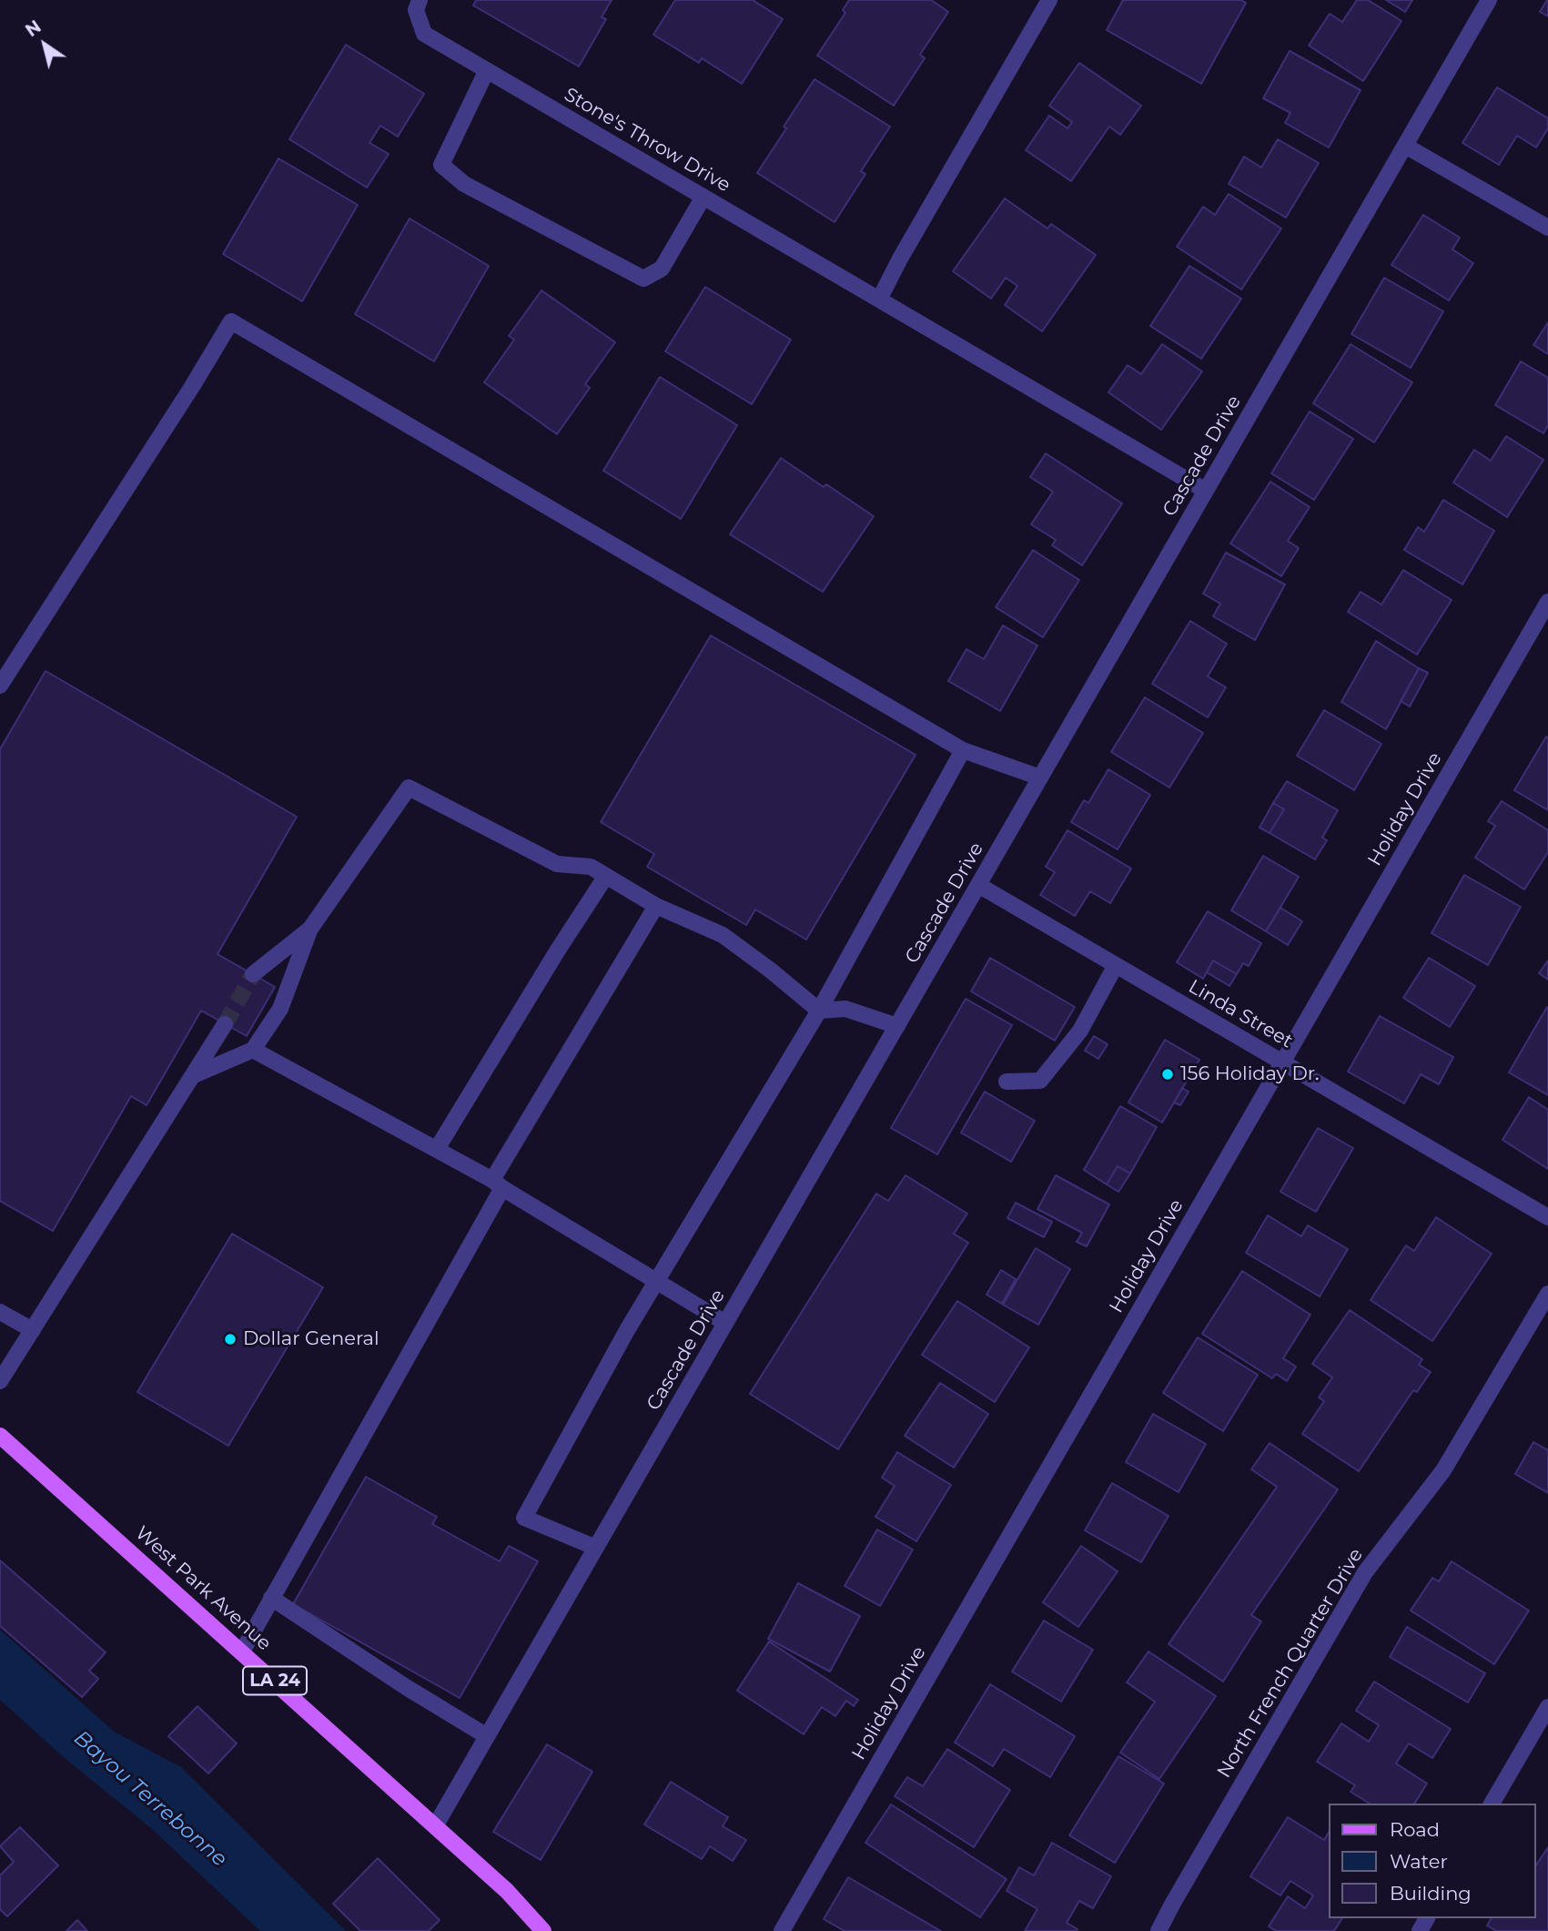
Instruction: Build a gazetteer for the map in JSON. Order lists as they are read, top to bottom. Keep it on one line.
{"streets":{"main road":["West Park Avenue","LA 24"],"street":["Stone's Throw Drive","Cascade Drive","Holiday Drive","Linda Street","North French Quarter Drive"]},"crossings":[["Stone's Throw Drive","Cascade Drive"],["Cascade Drive","Linda Street"],["Cascade Drive","West Park Avenue"],["Holiday Drive","Linda Street"]],"water":["Bayou Terrebonne"],"places":["156 Holiday Dr.","Dollar General"],"legend":["Road","Water","Building"],"north":"top left"}
